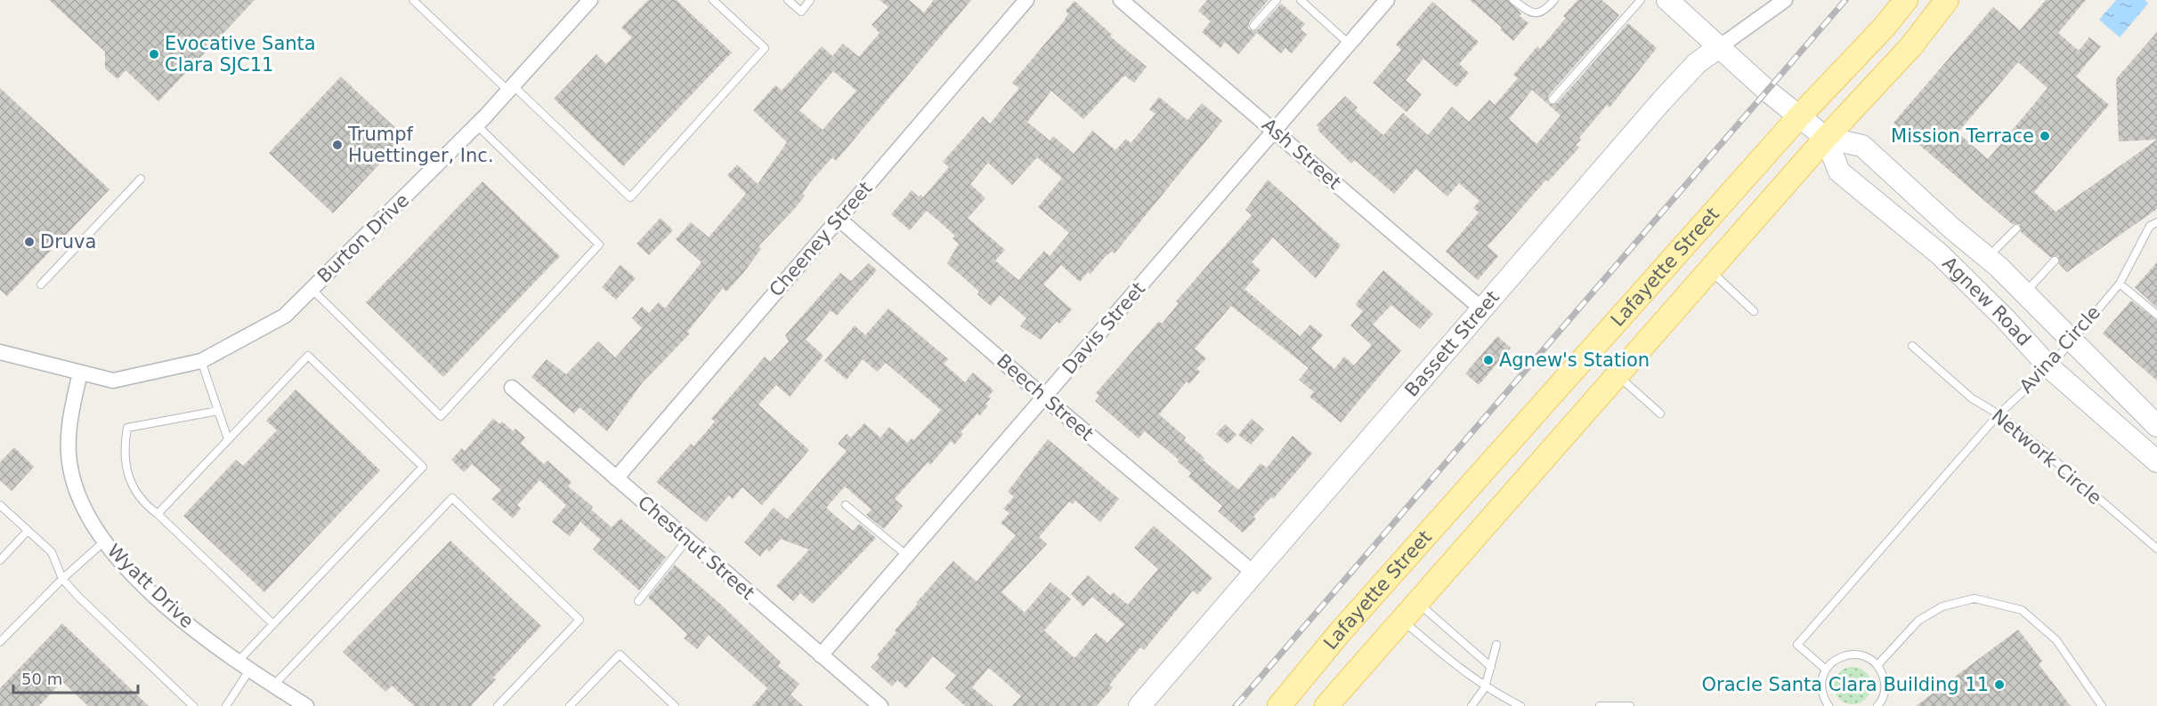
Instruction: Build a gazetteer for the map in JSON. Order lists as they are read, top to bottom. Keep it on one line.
{"streets":{"main road":["Lafayette Street"],"street":["Ash Street","Burton Drive","Cheeney Street","Agnew Road","Davis Street","Bassett Street","Beech Street","Chestnut Street","Wyatt Drive"],"lane":["Avina Circle","Network Circle"]},"crossings":[["Ash Street","Davis Street"],["Ash Street","Bassett Street"],["Burton Drive","Wyatt Drive"],["Cheeney Street","Beech Street"],["Cheeney Street","Chestnut Street"],["Lafayette Street","Agnew Road"],["Agnew Road","Bassett Street"],["Agnew Road","Avina Circle"],["Davis Street","Beech Street"],["Davis Street","Chestnut Street"],["Bassett Street","Beech Street"],["Avina Circle","Network Circle"]],"places":["Evocative Santa Clara SJC11","Mission Terrace","Trumpf Huettinger, Inc.","Druva","Agnew's Station","Oracle Santa Clara Building 11"],"scale_bar":"50 m"}
